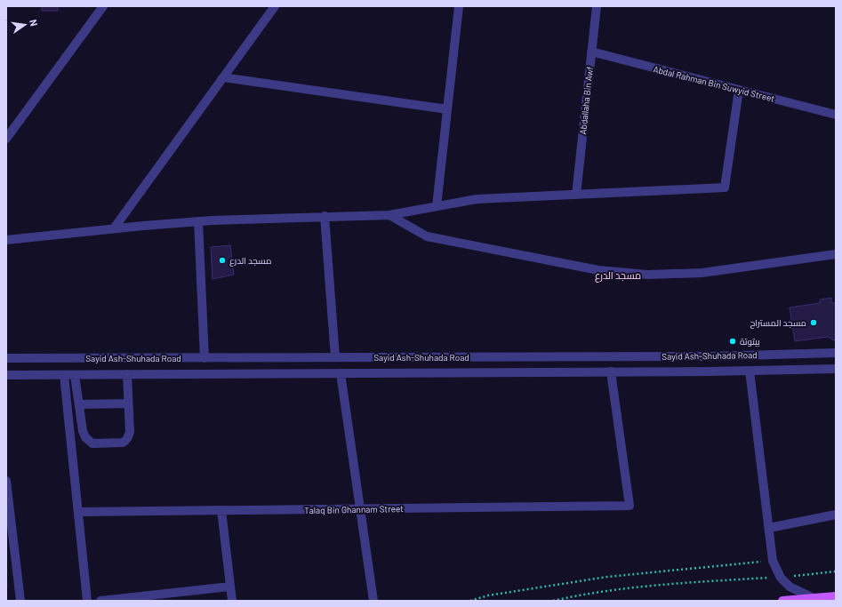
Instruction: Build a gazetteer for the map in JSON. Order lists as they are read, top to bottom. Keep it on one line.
{"streets":{"street":["Abdal Rahman Bin Suwyid Street","Abdallaha Bin Awf","Sayid Ash-Shuhada Road","Talaq Bin Ghannam Street"]},"crossings":[["Abdal Rahman Bin Suwyid Street","Abdallaha Bin Awf"],["Sayid Ash-Shuhada Road","Talaq Bin Ghannam Street"]],"districts":["مسجد الدرع"],"places":["مسجد الدرع","مسجد المستراح","بيتوتة"],"north":"right"}
